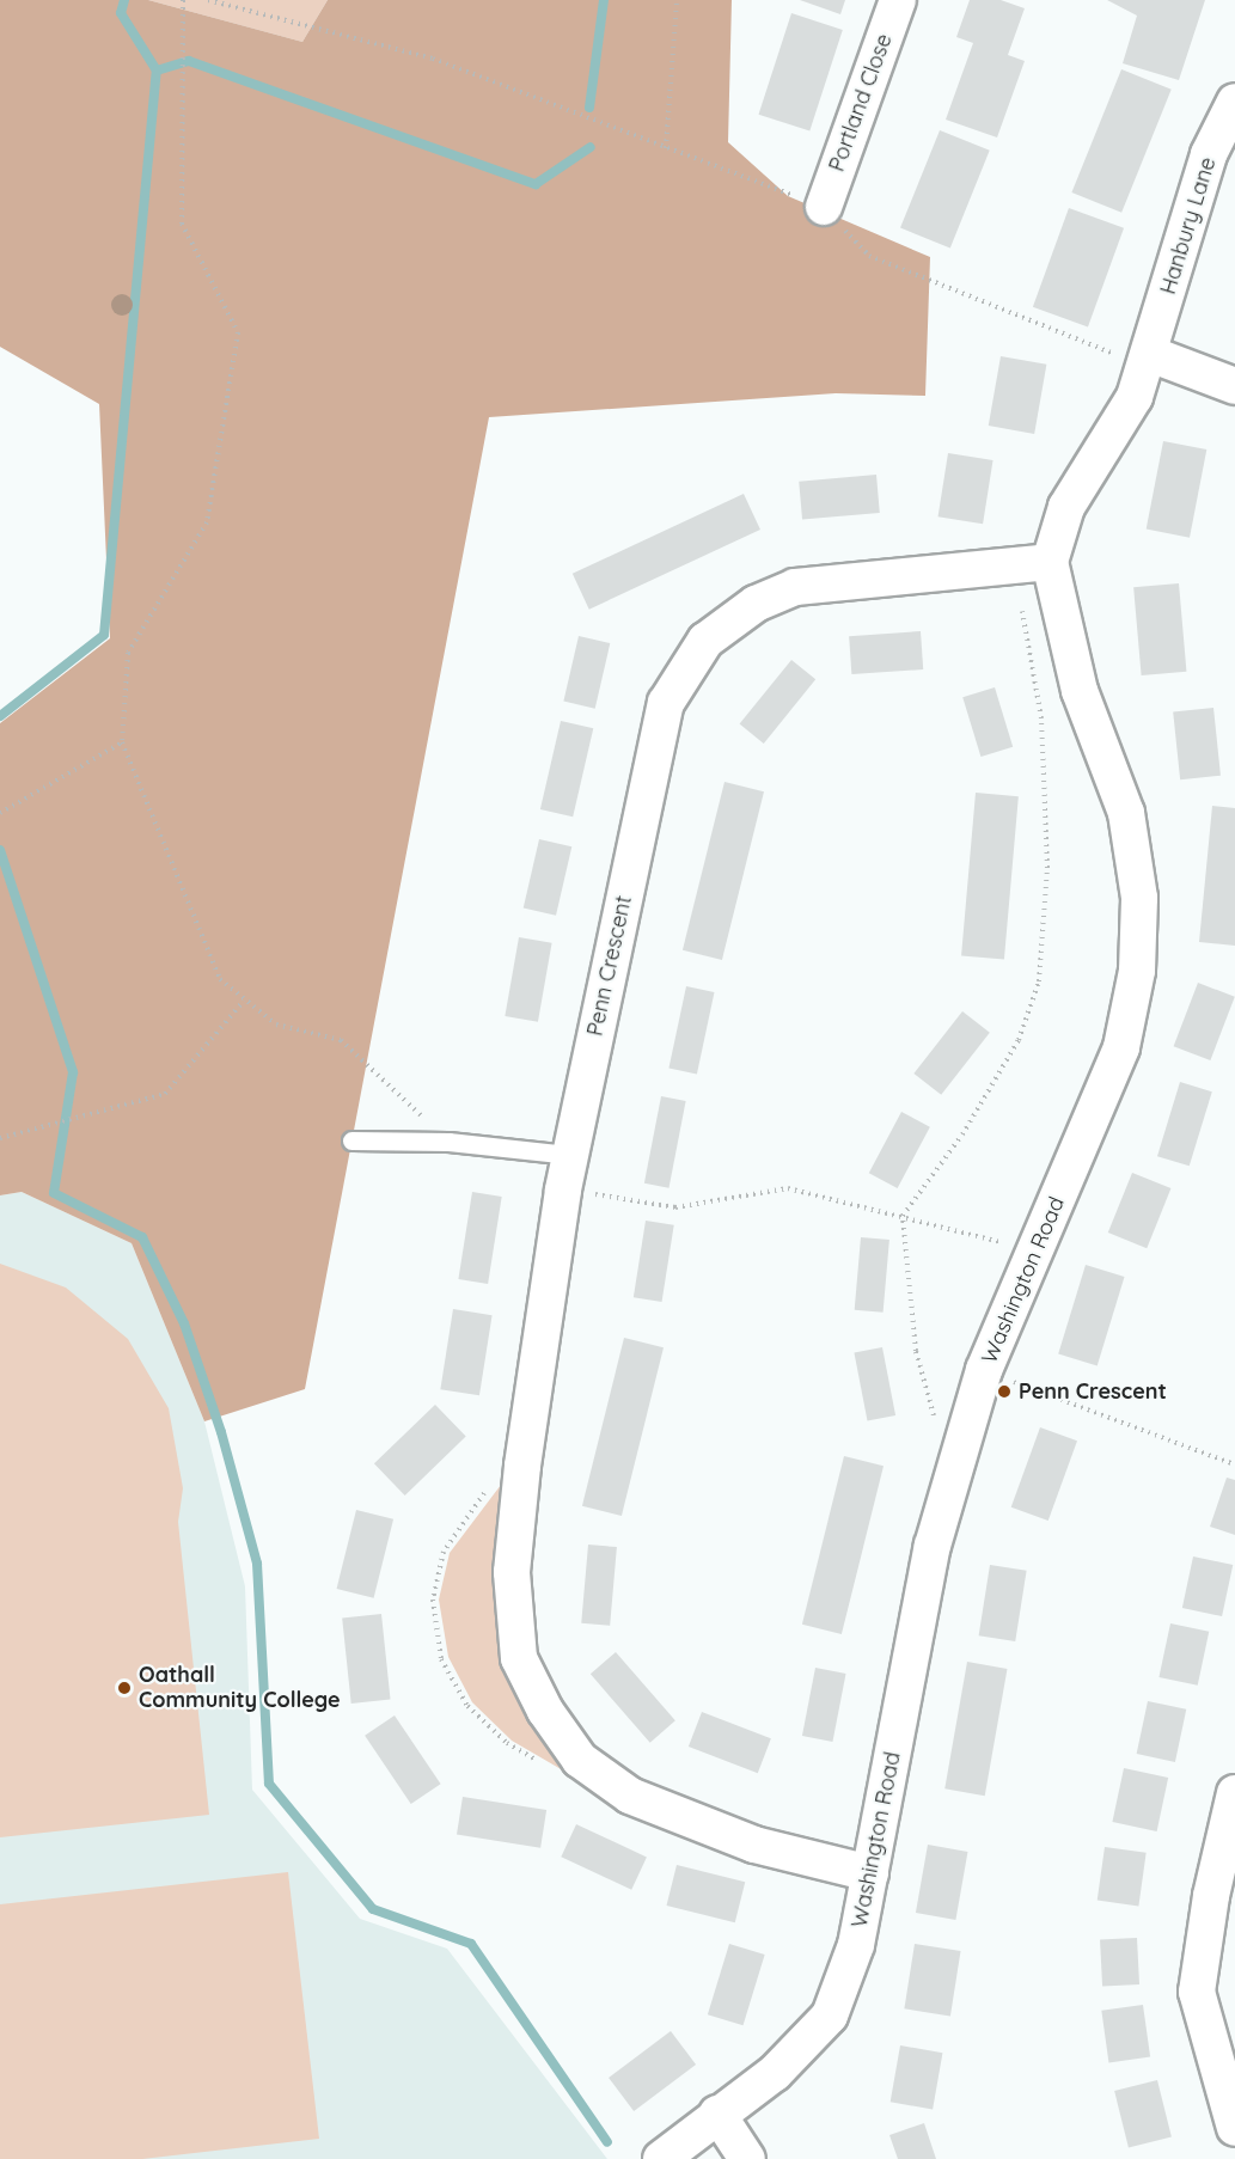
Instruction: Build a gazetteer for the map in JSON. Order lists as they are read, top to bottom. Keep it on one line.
{"streets":{"street":["Portland Close","Hanbury Lane","Penn Crescent","Washington Road"]},"crossings":[["Hanbury Lane","Washington Road"],["Penn Crescent","Washington Road"]],"places":["Penn Crescent","Oathall Community College"]}
